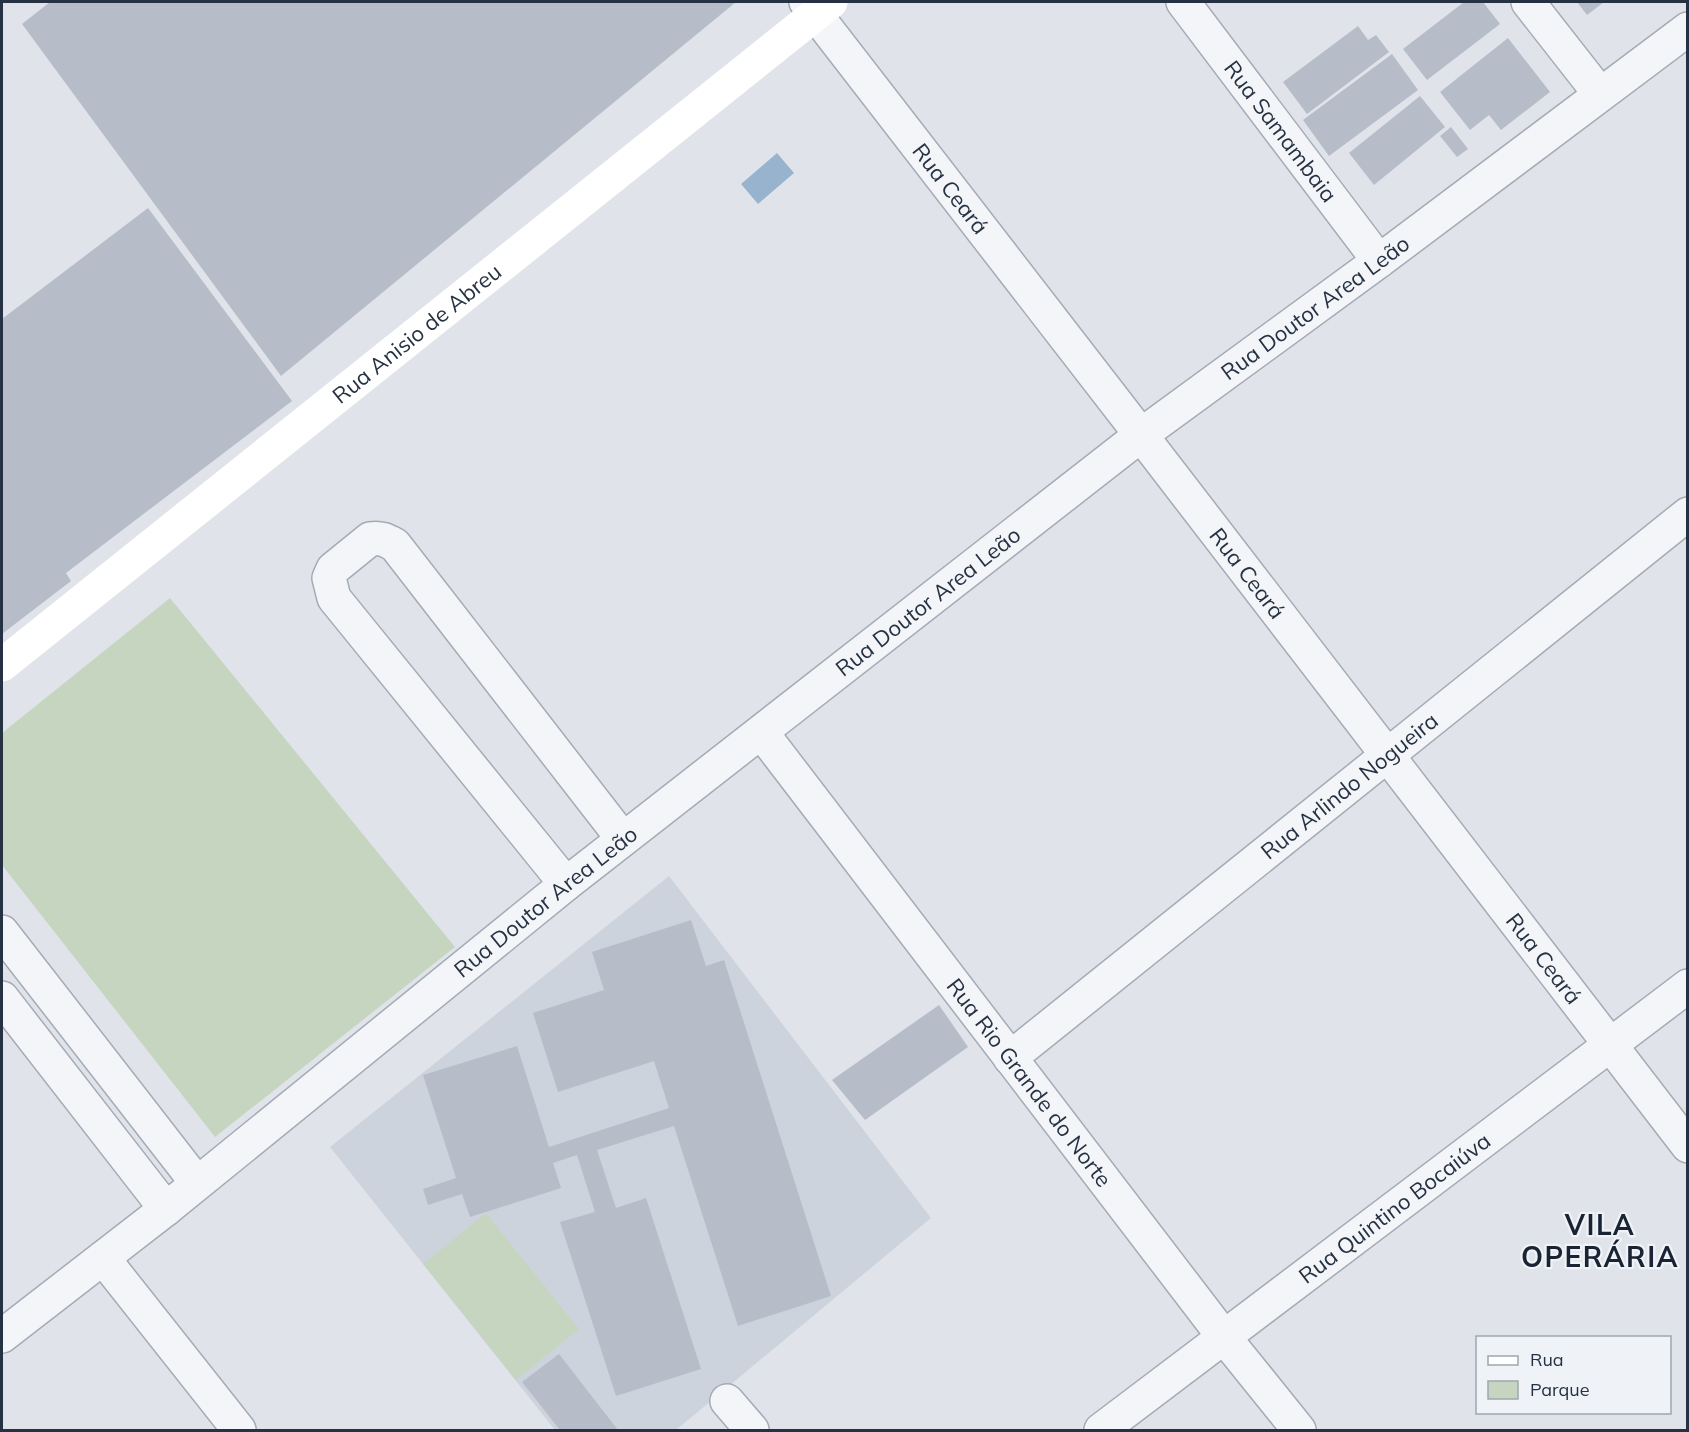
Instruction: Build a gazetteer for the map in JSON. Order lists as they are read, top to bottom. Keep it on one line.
{"streets":{"main road":["Rua Anisio de Abreu"],"street":["Rua Samambaia","Rua Ceará","Rua Doutor Area Leão","Rua Arlindo Nogueira","Rua Rio Grande do Norte","Rua Quintino Bocaiúva"]},"crossings":[["Rua Samambaia","Rua Doutor Area Leão"],["Rua Ceará","Rua Doutor Area Leão"],["Rua Ceará","Rua Anisio de Abreu"],["Rua Ceará","Rua Arlindo Nogueira"],["Rua Ceará","Rua Quintino Bocaiúva"],["Rua Doutor Area Leão","Rua Rio Grande do Norte"],["Rua Arlindo Nogueira","Rua Rio Grande do Norte"],["Rua Rio Grande do Norte","Rua Quintino Bocaiúva"]],"districts":["VILA OPERÁRIA"],"legend":["Rua","Parque"]}
